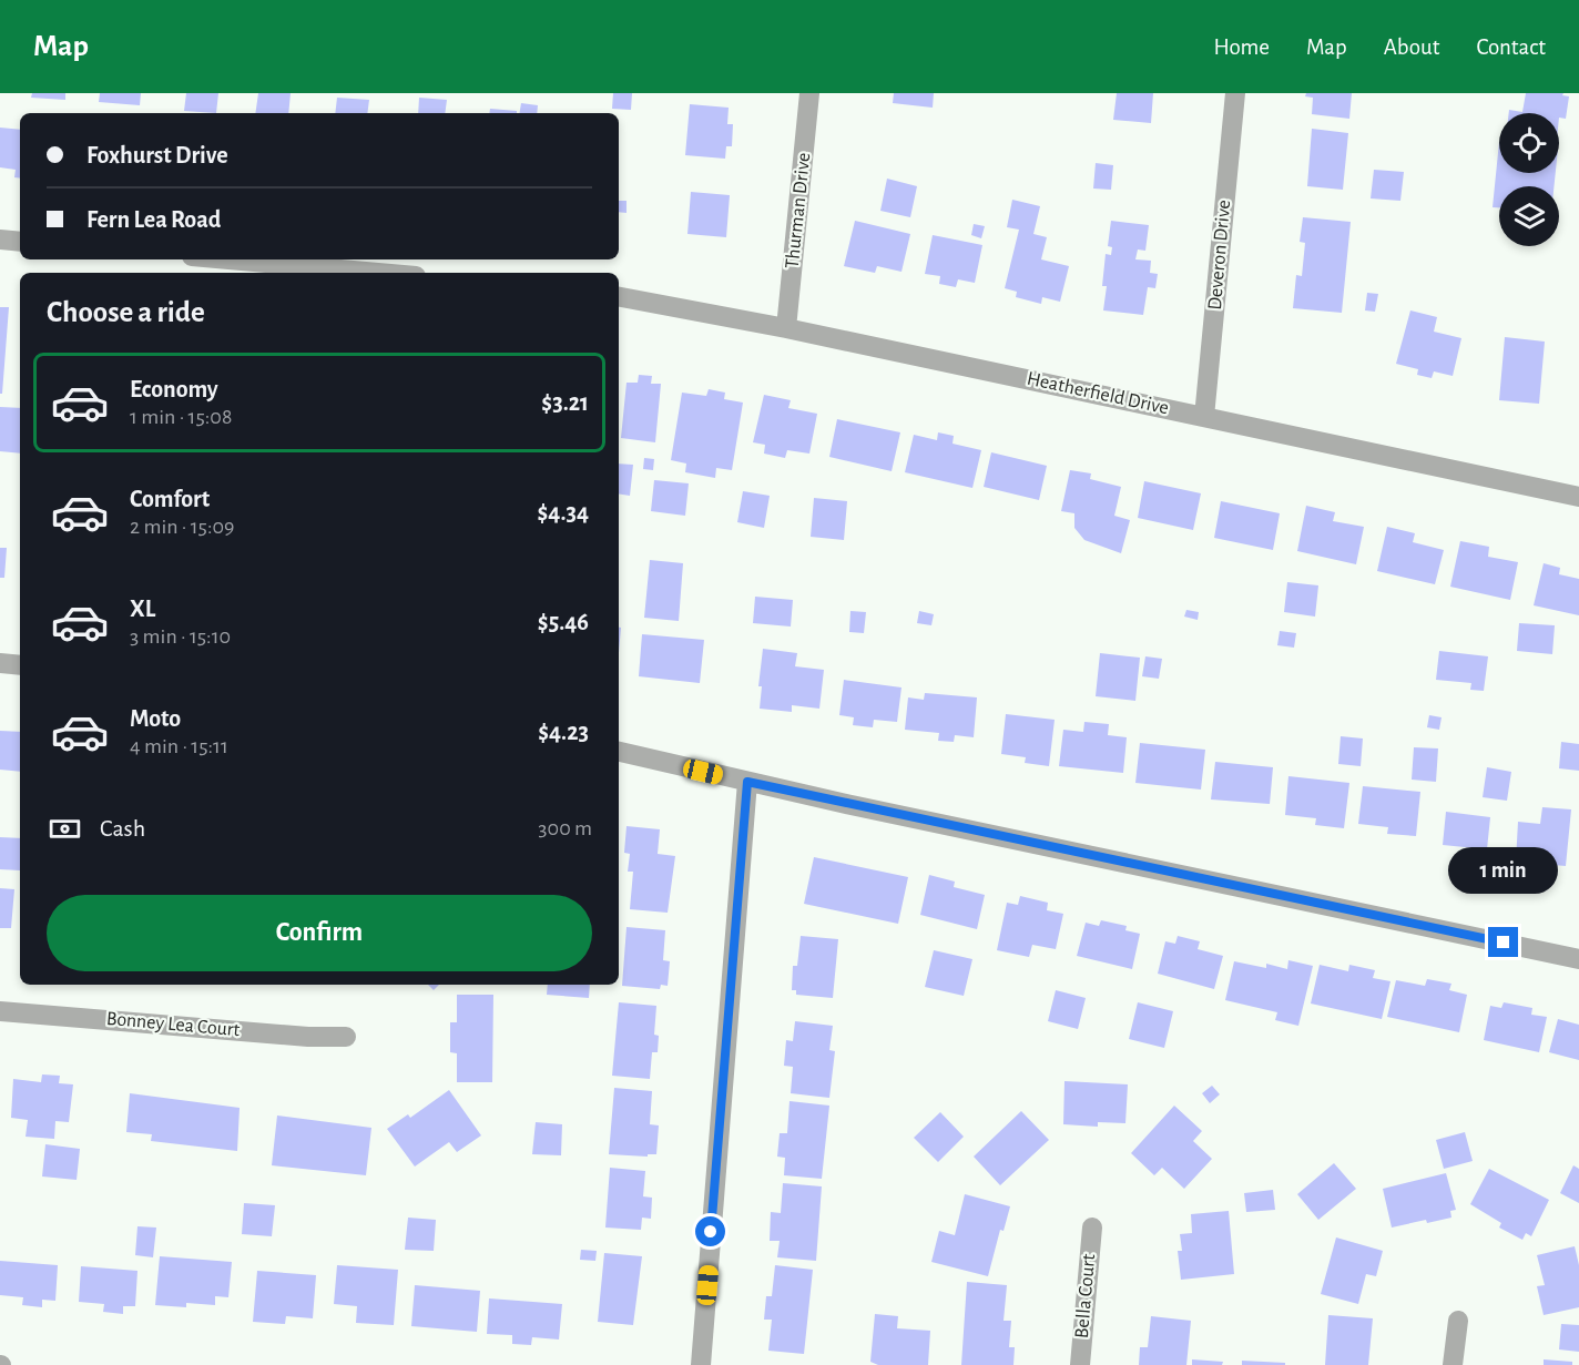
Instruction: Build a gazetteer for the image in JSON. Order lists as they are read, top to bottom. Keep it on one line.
{"streets":{"street":["Thurman Drive","Deveron Drive","Heatherfield Drive","Bonney Lea Court","Bella Court"]},"crossings":[["Thurman Drive","Heatherfield Drive"],["Deveron Drive","Heatherfield Drive"]],"page":{"header":"Map","nav":["Home","Map","About","Contact"],"banner":["Foxhurst Drive","Fern Lea Road"],"heading":"Choose a ride","list":[{"name":"Economy","note":"1 min · 15:08","value":"$3.21"},{"name":"Comfort","note":"2 min · 15:09","value":"$4.34"},{"name":"XL","note":"3 min · 15:10","value":"$5.46"},{"name":"Moto","note":"4 min · 15:11","value":"$4.23"}],"pay":["Cash","300 m"],"bubble":"1 min","buttons":"Confirm"}}
